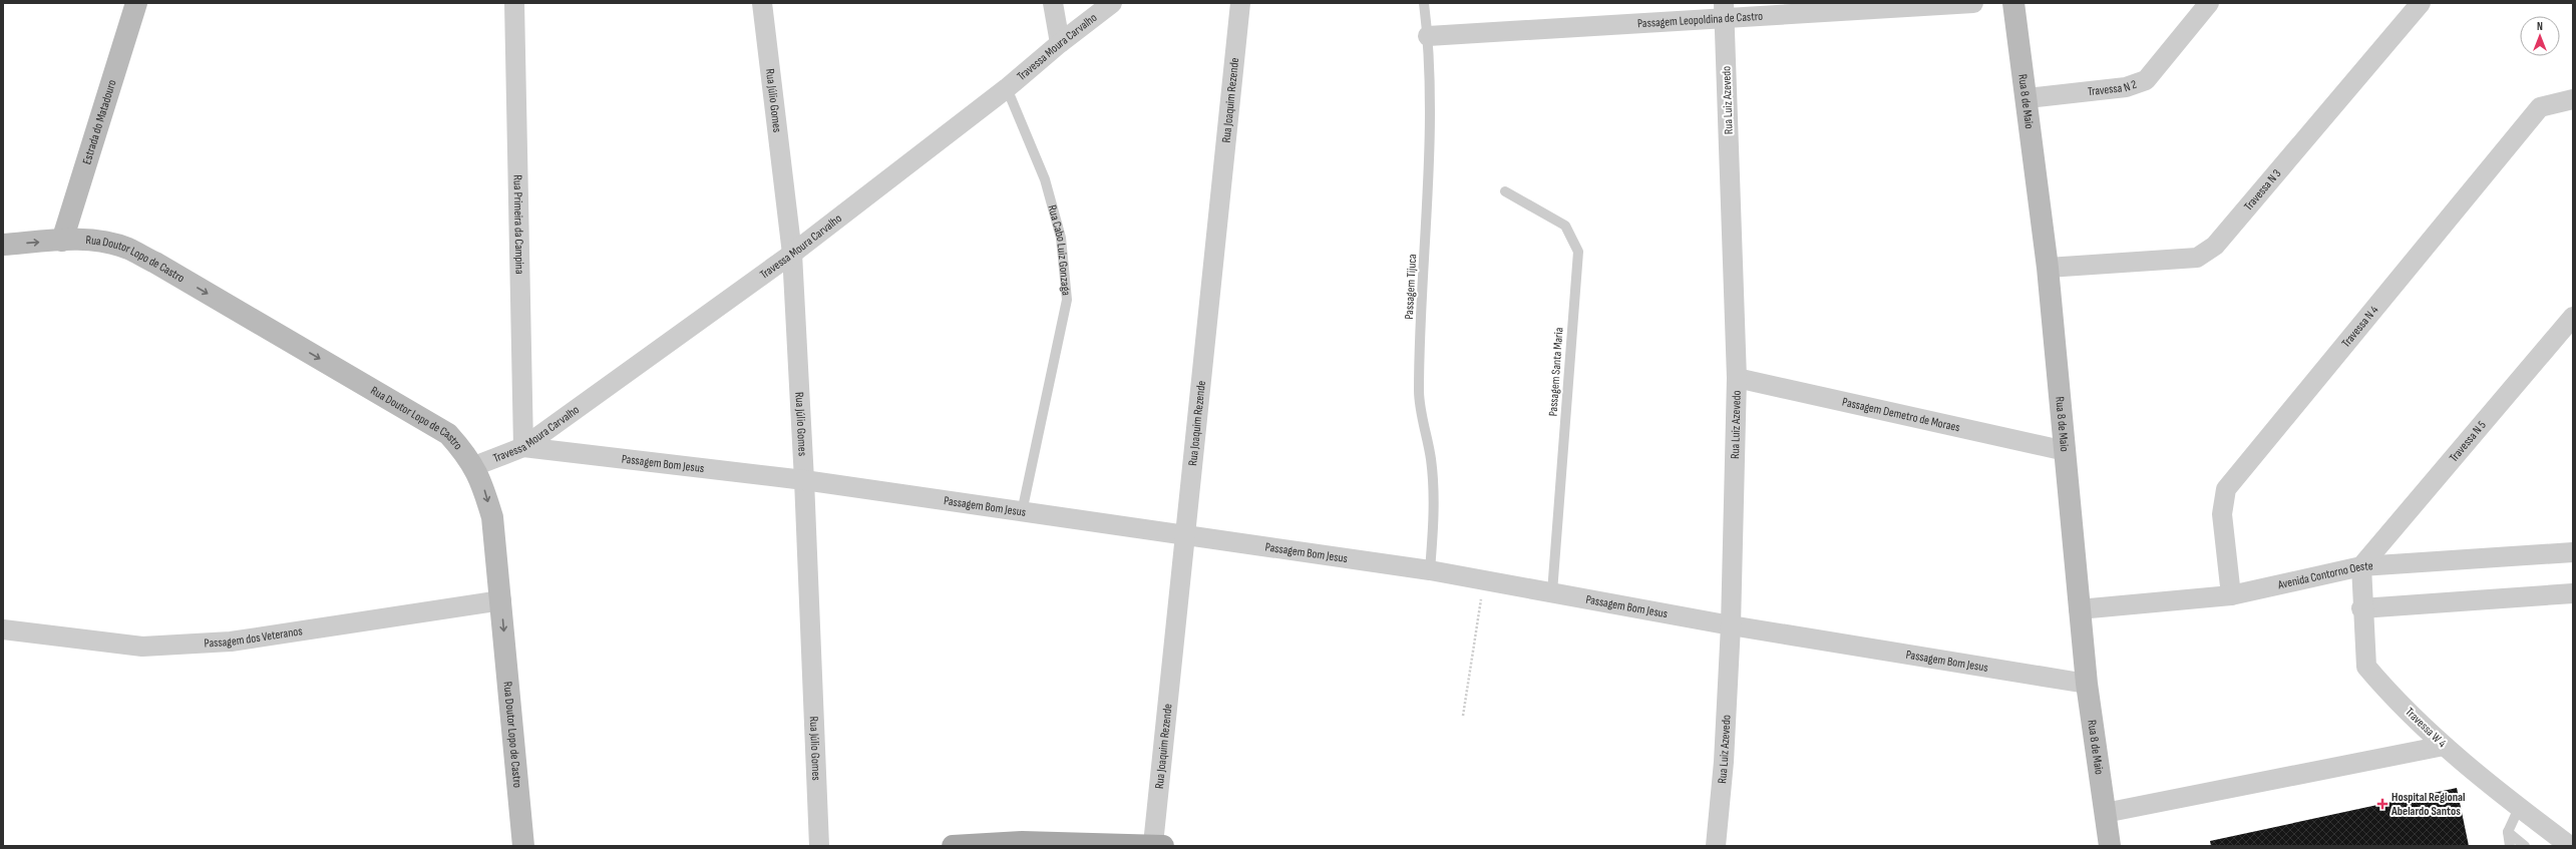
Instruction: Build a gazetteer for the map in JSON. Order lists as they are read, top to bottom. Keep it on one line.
{"streets":{"main road":["Rua 8 de Maio","Estrada do Matadouro","Rua Doutor Lopo de Castro"],"street":["Passagem Leopoldina de Castro","Travessa Moura Carvalho","Travessa N 2","Rua Júlio Gomes","Rua Joaquim Rezende","Rua Luiz Azevedo","Travessa N 3","Rua Primeira da Campina","Travessa N 4","Passagem Demetro de Moraes","Travessa N 5","Passagem Bom Jesus","Avenida Contorno Oeste","Passagem dos Veteranos","Travessa W 4"],"lane":["Rua Cabo Luiz Gonzaga","Passagem Tijuca","Passagem Santa Maria"]},"crossings":[["Passagem Leopoldina de Castro","Rua Luiz Azevedo"],["Passagem Leopoldina de Castro","Passagem Tijuca"],["Travessa Moura Carvalho","Rua Júlio Gomes"],["Travessa Moura Carvalho","Rua Primeira da Campina"],["Travessa Moura Carvalho","Rua Cabo Luiz Gonzaga"],["Travessa Moura Carvalho","Rua Doutor Lopo de Castro"],["Travessa Moura Carvalho","Passagem Bom Jesus"],["Travessa N 2","Rua 8 de Maio"],["Rua Júlio Gomes","Passagem Bom Jesus"],["Rua Joaquim Rezende","Passagem Bom Jesus"],["Rua Luiz Azevedo","Passagem Demetro de Moraes"],["Rua Luiz Azevedo","Passagem Bom Jesus"],["Rua 8 de Maio","Travessa N 3"],["Rua 8 de Maio","Passagem Demetro de Moraes"],["Rua 8 de Maio","Passagem Bom Jesus"],["Rua 8 de Maio","Avenida Contorno Oeste"],["Estrada do Matadouro","Rua Doutor Lopo de Castro"],["Rua Primeira da Campina","Passagem Bom Jesus"],["Rua Cabo Luiz Gonzaga","Passagem Bom Jesus"],["Rua Doutor Lopo de Castro","Passagem dos Veteranos"],["Passagem Tijuca","Passagem Bom Jesus"],["Travessa N 4","Avenida Contorno Oeste"],["Passagem Santa Maria","Passagem Bom Jesus"],["Travessa N 5","Avenida Contorno Oeste"],["Travessa N 5","Travessa W 4"],["Avenida Contorno Oeste","Travessa W 4"]],"one_way":["Rua Doutor Lopo de Castro"],"places":{"health":["Hospital Regional Abelardo Santos"]},"north":"top"}
